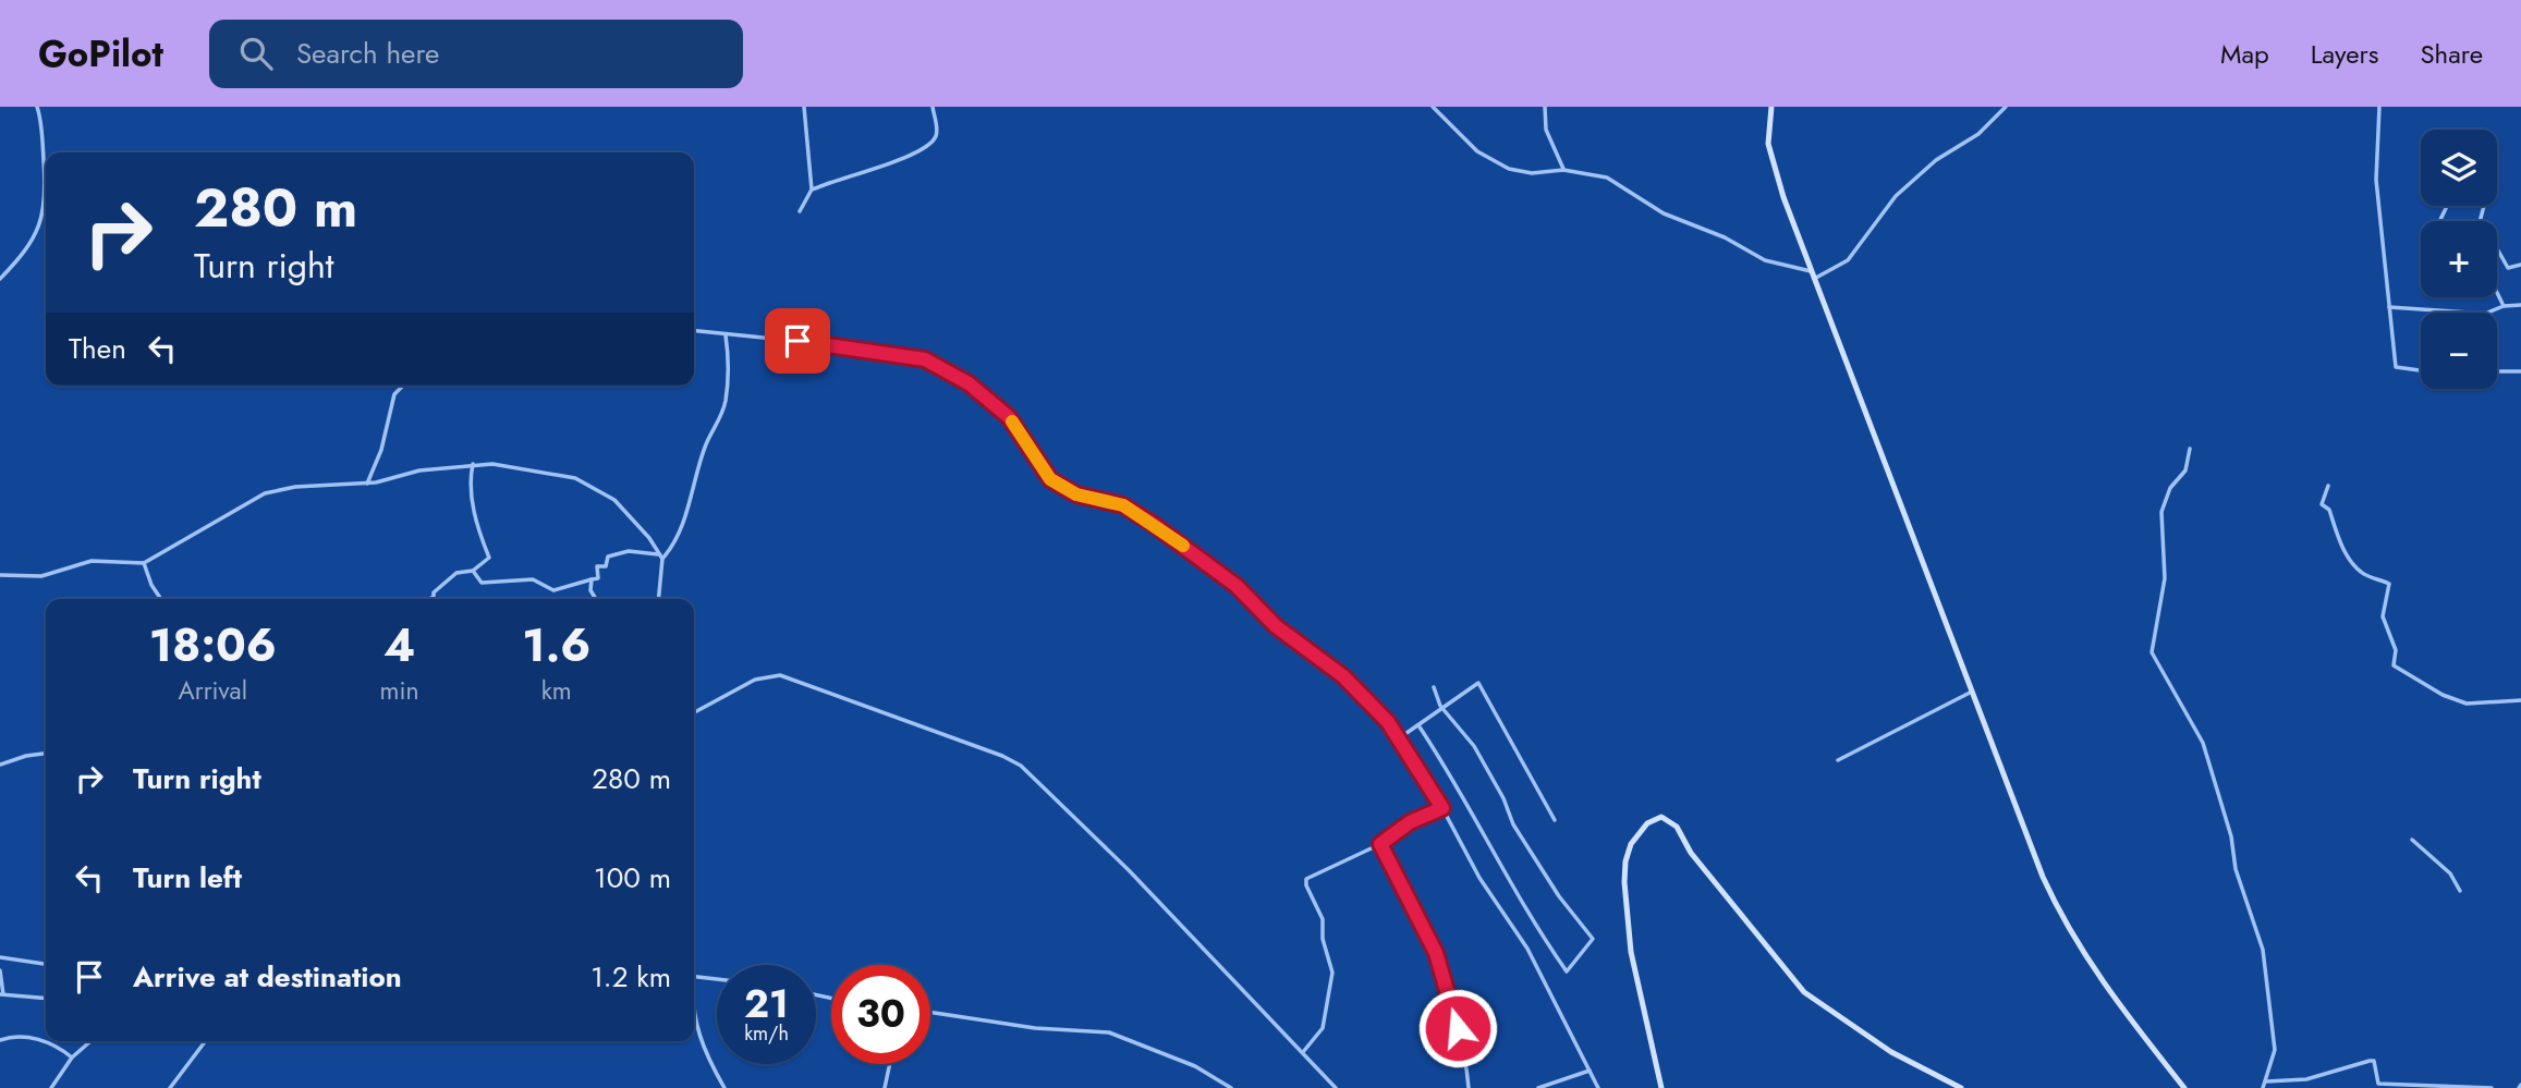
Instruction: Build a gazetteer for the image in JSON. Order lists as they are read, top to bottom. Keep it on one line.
{"page":{"header":"GoPilot","search":"Search here","nav":["Map","Layers","Share"],"map_buttons":["+","−"],"turn":["280 m","Turn right"],"then":"Then","eta":["18:06","Arrival","4","min","1.6","km"],"list":[{"name":"Turn right","value":"280 m"},{"name":"Turn left","value":"100 m"},{"name":"Arrive at destination","value":"1.2 km"}],"speed":"21 km/h","limit":"30"}}
